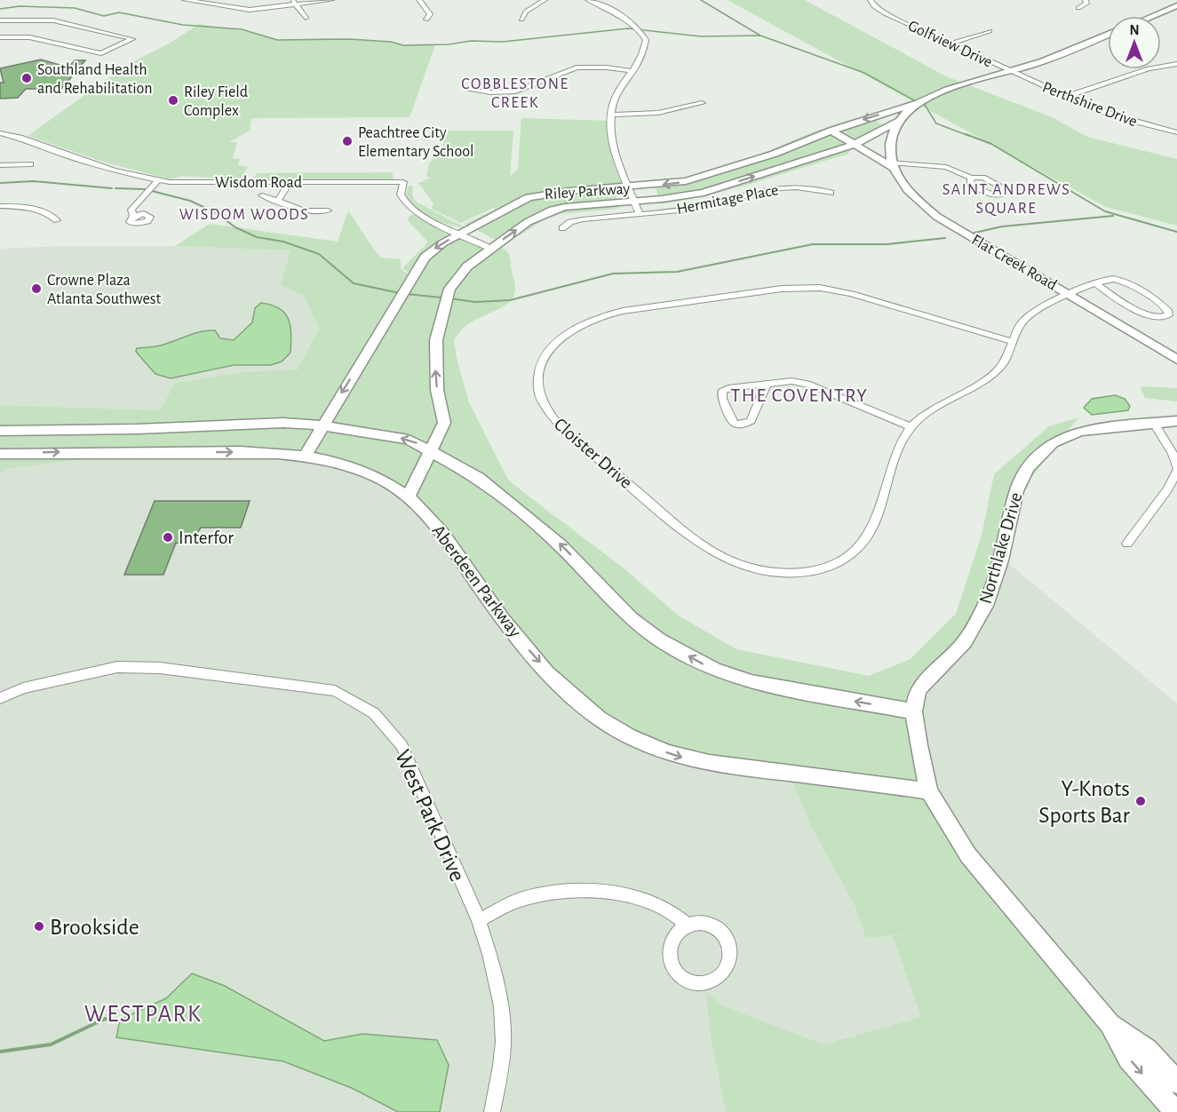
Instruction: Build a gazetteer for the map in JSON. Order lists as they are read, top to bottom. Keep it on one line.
{"streets":{"street":["Golfview Drive","Perthshire Drive","Wisdom Road","Riley Parkway","Hermitage Place","Flat Creek Road","Cloister Drive","Northlake Drive","Aberdeen Parkway","West Park Drive"]},"crossings":[["Golfview Drive","Perthshire Drive"],["Wisdom Road","Riley Parkway"],["Riley Parkway","Aberdeen Parkway"],["Northlake Drive","Aberdeen Parkway"]],"districts":["COBBLESTONE CREEK","SAINT ANDREWS SQUARE","WISDOM WOODS","THE COVENTRY","WESTPARK"],"places":["Southland Health and Rehabilitation","Riley Field Complex","Peachtree City Elementary School","Crowne Plaza Atlanta Southwest","Interfor","Y-Knots Sports Bar","Brookside"],"north":"top"}
